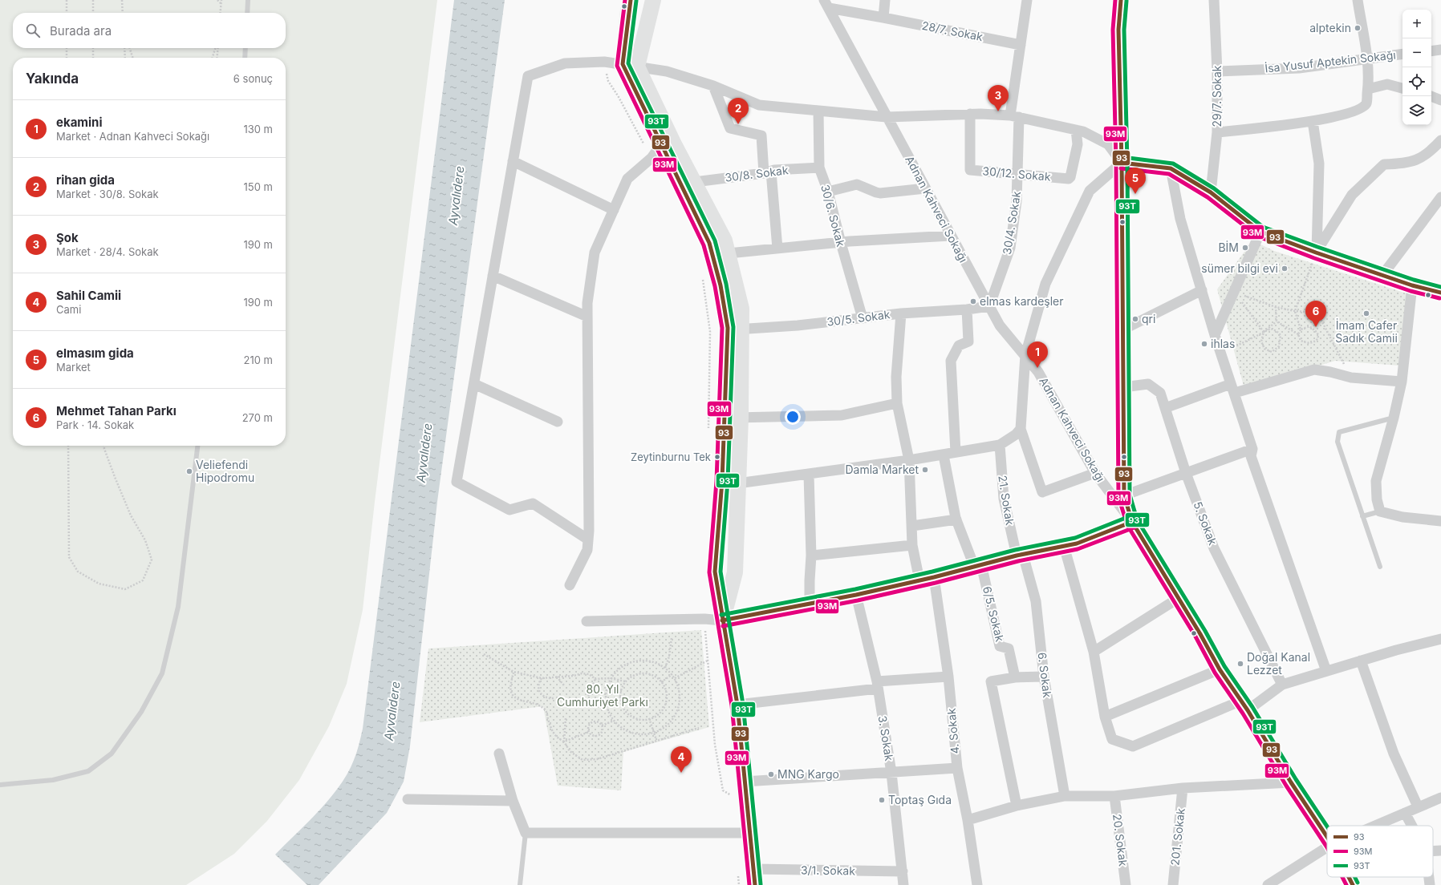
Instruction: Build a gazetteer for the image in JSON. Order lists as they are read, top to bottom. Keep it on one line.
{"streets":{"street":["28/7. Sokak","İsa Yusuf Aptekin Sokağı","29/7. Sokak","30/8. Sokak","30/12. Sokak","Adnan Kahveci Sokağı","30/6. Sokak","30/4. Sokak","30/5. Sokak","21. Sokak","5. Sokak","6/5. Sokak","6. Sokak","4. Sokak","3. Sokak","201. Sokak","20. Sokak","3/1. Sokak"]},"crossings":[["28/7. Sokak","Adnan Kahveci Sokağı"],["28/7. Sokak","30/4. Sokak"],["İsa Yusuf Aptekin Sokağı","29/7. Sokak"],["30/8. Sokak","30/6. Sokak"],["30/12. Sokak","30/4. Sokak"],["Adnan Kahveci Sokağı","30/4. Sokak"],["Adnan Kahveci Sokağı","30/5. Sokak"],["30/6. Sokak","30/5. Sokak"],["30/4. Sokak","30/5. Sokak"],["21. Sokak","6. Sokak"],["3. Sokak","3/1. Sokak"]],"water":["Ayvalıdere"],"parks":["80. Yıl Cumhuriyet Parkı"],"places":["alptekin","BİM","sümer bilgi evi","elmas kardeşler","İmam Cafer Sadık Camii","qri","ihlas","Zeytinburnu Tek","Damla Market","Veliefendi Hipodromu","Doğal Kanal Lezzet","MNG Kargo","Toptaş Gıda"],"lines":["transit line 93","transit line 93M","transit line 93T"],"legend":["93","93M","93T"],"page":{"map_buttons":["+","−"],"search":"Burada ara","heading":["Yakında","6 sonuç"],"pins":["3","2","5","6","1","4"],"list":[{"mark":"1","name":"ekamini","note":"Market · Adnan Kahveci Sokağı","value":"130 m"},{"mark":"2","name":"rihan gida","note":"Market · 30/8. Sokak","value":"150 m"},{"mark":"3","name":"Şok","note":"Market · 28/4. Sokak","value":"190 m"},{"mark":"4","name":"Sahil Camii","note":"Cami","value":"190 m"},{"mark":"5","name":"elmasım gida","note":"Market","value":"210 m"},{"mark":"6","name":"Mehmet Tahan Parkı","note":"Park · 14. Sokak","value":"270 m"}]}}
